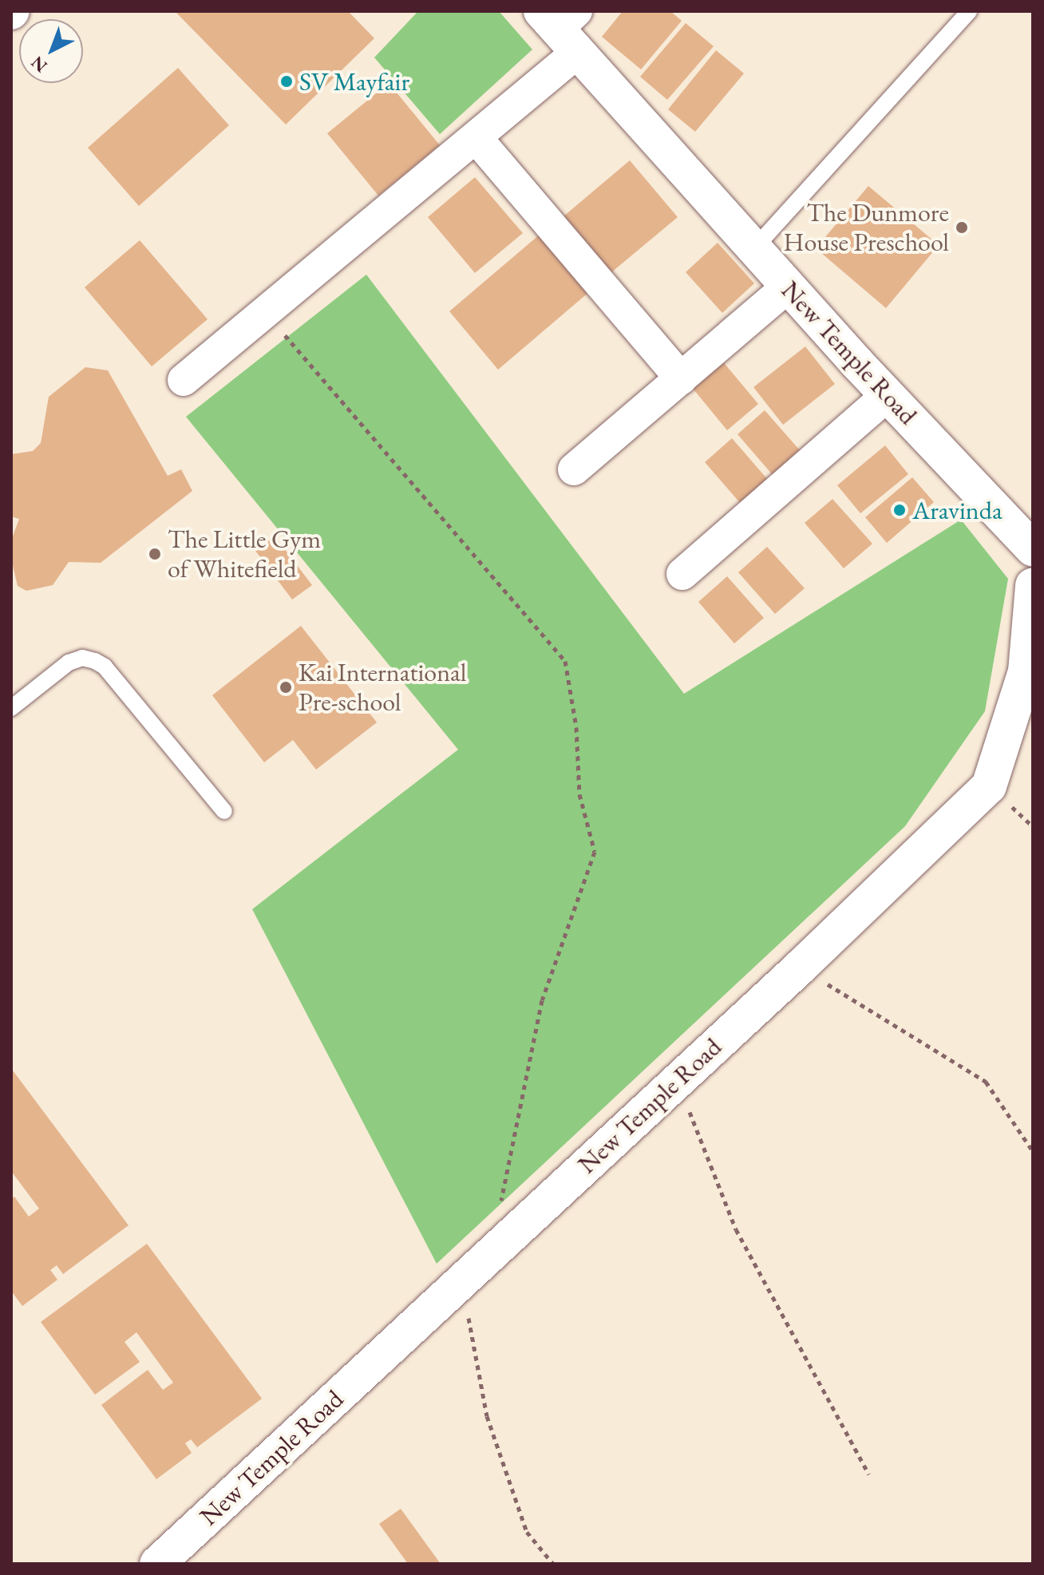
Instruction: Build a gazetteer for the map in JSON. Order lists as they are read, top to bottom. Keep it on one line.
{"streets":{"street":["New Temple Road"]},"places":["SV Mayfair","The Dunmore House Preschool","Aravinda","The Little Gym of Whitefield","Kai International Pre-school"],"north":"bottom left"}
